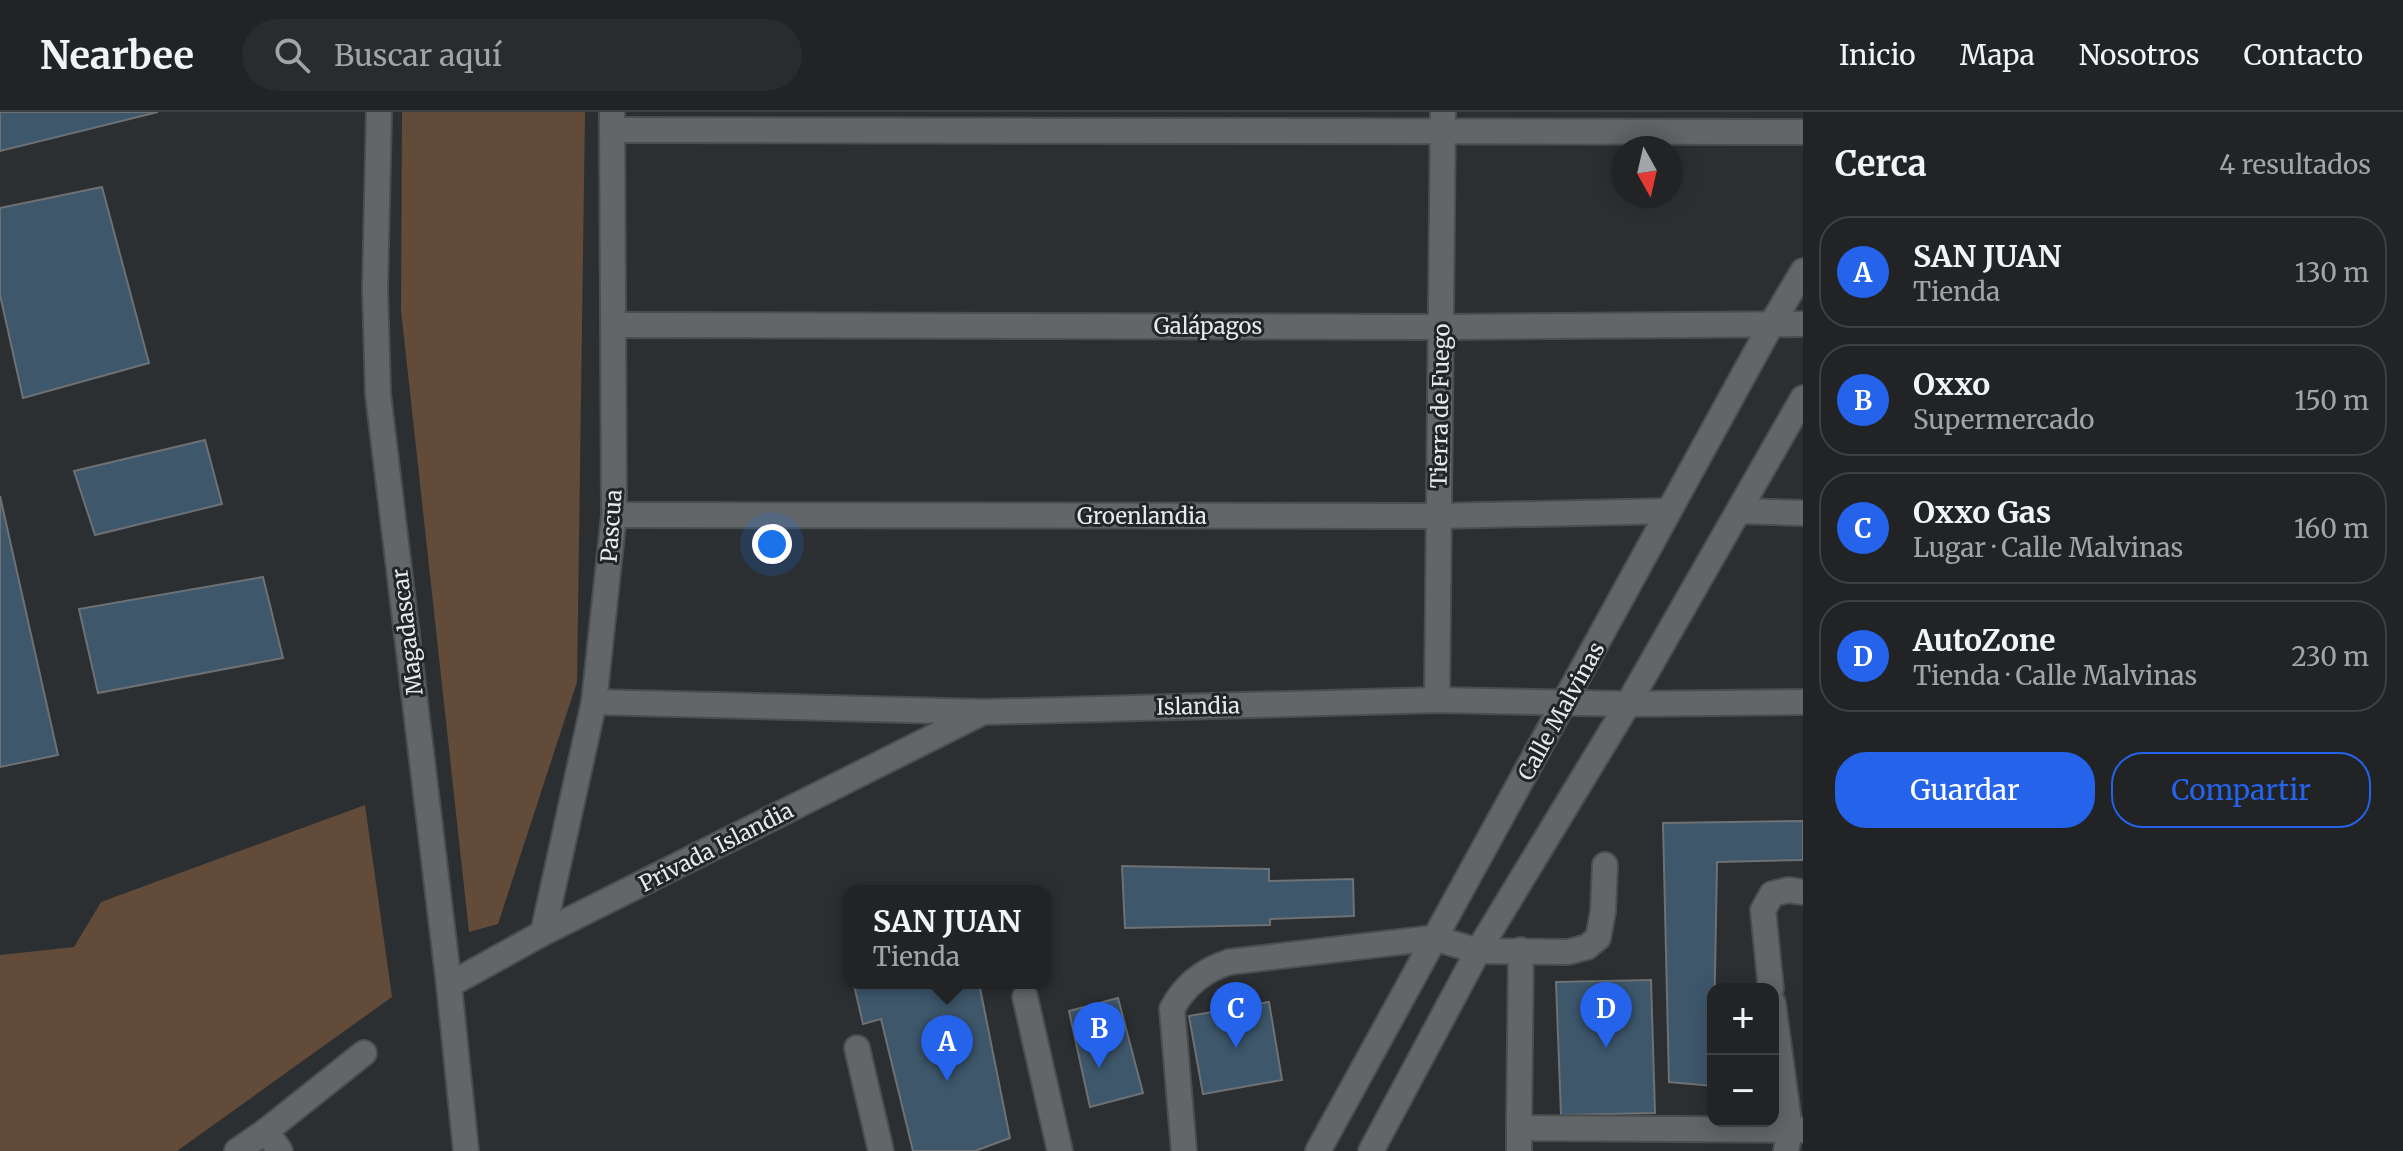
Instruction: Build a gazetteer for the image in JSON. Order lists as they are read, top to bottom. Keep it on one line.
{"streets":{"street":["Galápagos","Tierra de Fuego","Groenlandia","Pascua","Magadascar","Islandia","Calle Malvinas","Privada Islandia"]},"crossings":[["Galápagos","Tierra de Fuego"],["Galápagos","Pascua"],["Galápagos","Calle Malvinas"],["Tierra de Fuego","Groenlandia"],["Tierra de Fuego","Islandia"],["Groenlandia","Pascua"],["Groenlandia","Calle Malvinas"],["Pascua","Islandia"],["Pascua","Privada Islandia"],["Magadascar","Privada Islandia"],["Islandia","Calle Malvinas"],["Islandia","Privada Islandia"]],"north":"bottom","page":{"header":"Nearbee","search":"Buscar aquí","nav":["Inicio","Mapa","Nosotros","Contacto"],"heading":["Cerca","4 resultados"],"list":[{"mark":"A","name":"SAN JUAN","note":"Tienda","value":"130 m"},{"mark":"B","name":"Oxxo","note":"Supermercado","value":"150 m"},{"mark":"C","name":"Oxxo Gas","note":"Lugar · Calle Malvinas","value":"160 m"},{"mark":"D","name":"AutoZone","note":"Tienda · Calle Malvinas","value":"230 m"}],"buttons":["Guardar","Compartir"],"popup":["SAN JUAN","Tienda"],"pins":["C","D","B","A"],"map_buttons":["+","−"]}}
